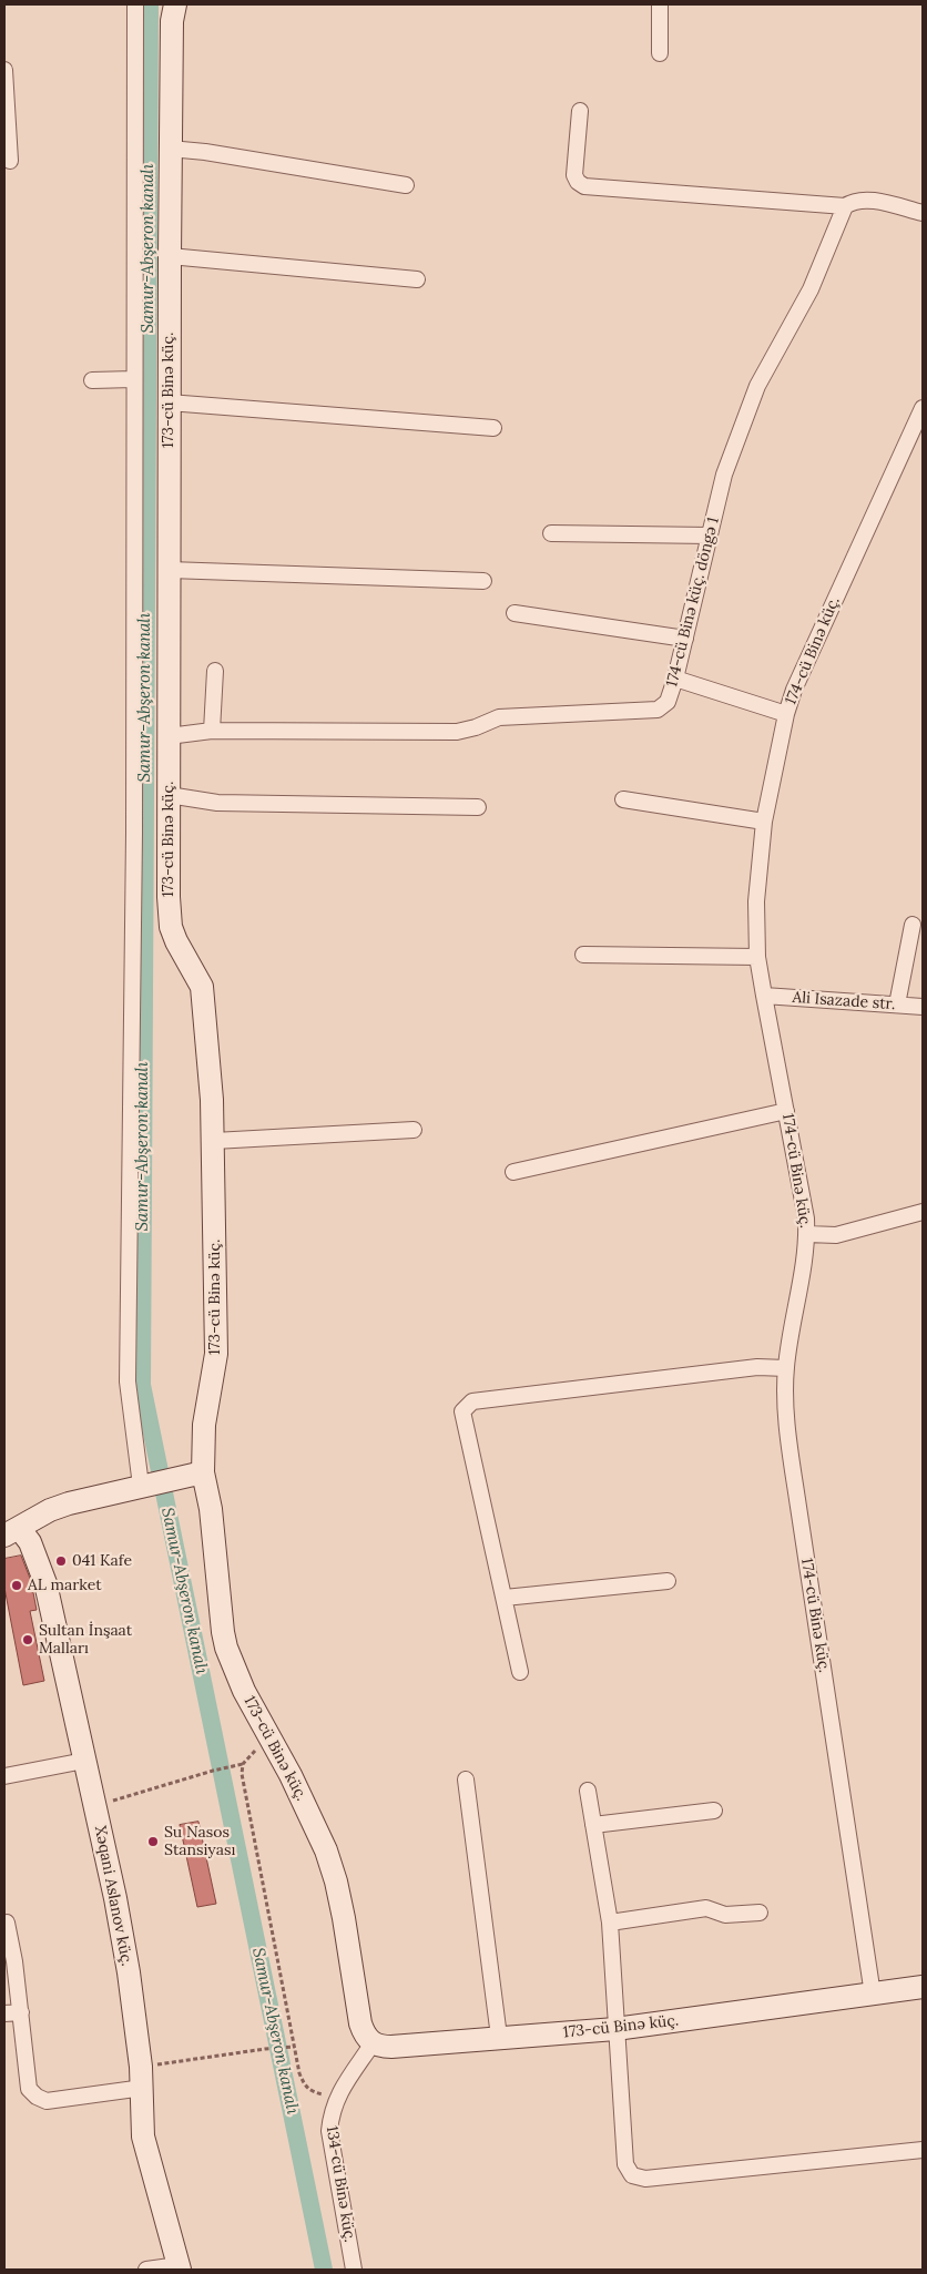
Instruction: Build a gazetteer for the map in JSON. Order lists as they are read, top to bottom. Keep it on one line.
{"streets":{"street":["173-cü Binə küç.","174-cü Binə küç. döngə 1","174-cü Binə küç.","Ali Isazade str.","Xəqani Aslanov küç.","134-cü Binə küç."]},"crossings":[["173-cü Binə küç.","174-cü Binə küç. döngə 1"],["173-cü Binə küç.","174-cü Binə küç."],["173-cü Binə küç.","Xəqani Aslanov küç."],["173-cü Binə küç.","134-cü Binə küç."],["174-cü Binə küç.","Ali Isazade str."]],"water":["Samur-Abşeron kanalı"],"places":["041 Kafe","AL market","Sultan İnşaat Malları","Su Nasos Stansiyası"]}
